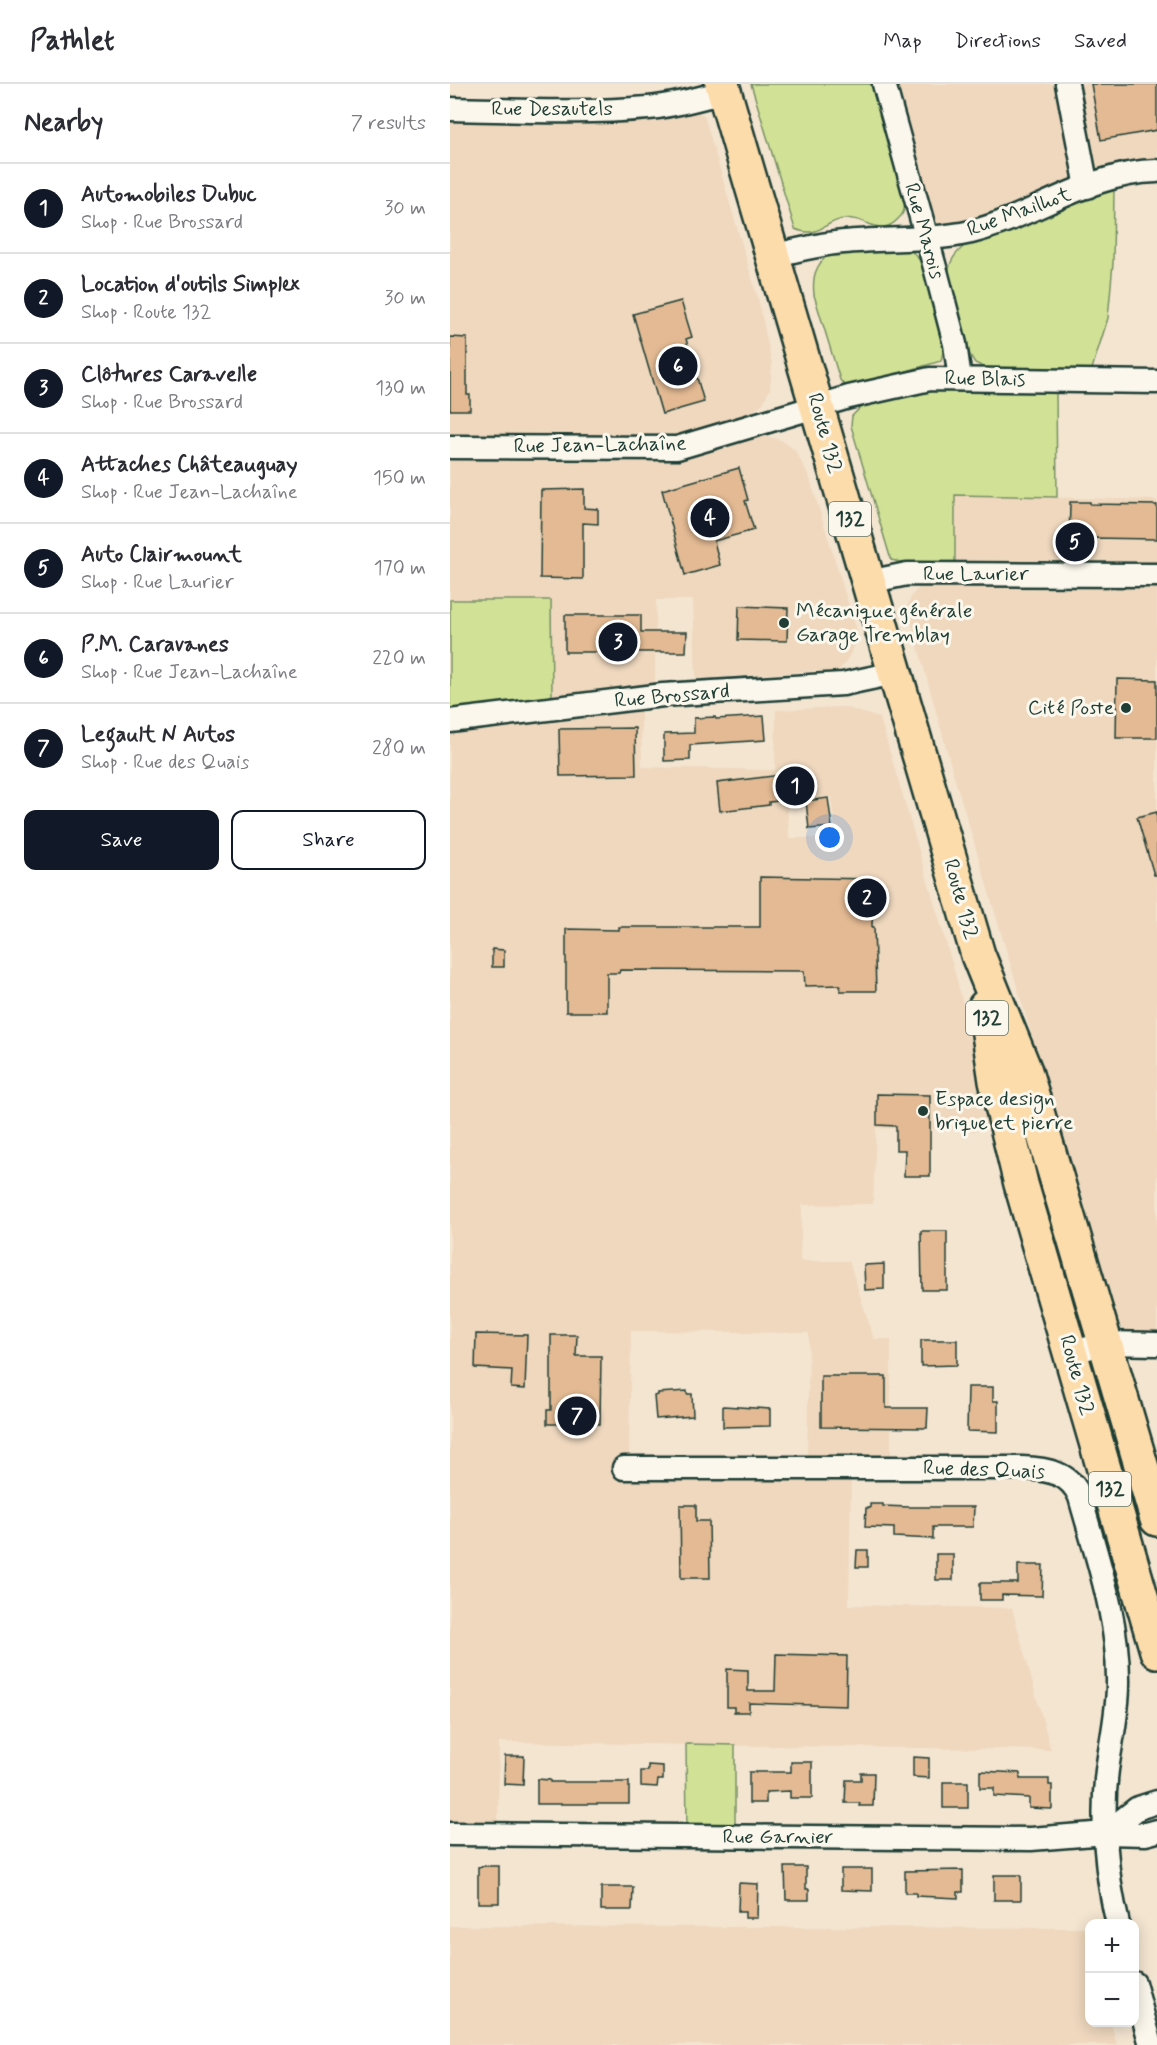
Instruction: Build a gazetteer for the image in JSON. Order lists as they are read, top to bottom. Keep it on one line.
{"streets":{"highway":["Route 132","132"],"street":["Rue Desautels","Rue Mailhot","Rue Marois","Rue Blais","Rue Jean-Lachaîne","Rue Laurier","Rue Brossard","Rue des Quais","Rue Garnier"]},"crossings":[["Rue Desautels","Route 132"],["Rue Mailhot","Rue Marois"],["Rue Mailhot","Route 132"],["Rue Marois","Rue Blais"],["Rue Blais","Route 132"],["Rue Blais","Rue Jean-Lachaîne"],["Route 132","Rue Jean-Lachaîne"],["Route 132","Rue Laurier"],["Route 132","Rue Brossard"],["Rue des Quais","Rue Garnier"]],"places":["Mécanique générale Garage Tremblay","Cité Poste","Espace design brique et pierre"],"page":{"header":"Pathlet","nav":["Map","Directions","Saved"],"heading":["Nearby","7 results"],"list":[{"mark":"1","name":"Automobiles Dubuc","note":"Shop · Rue Brossard","value":"30 m"},{"mark":"2","name":"Location d'outils Simplex","note":"Shop · Route 132","value":"30 m"},{"mark":"3","name":"Clôtures Caravelle","note":"Shop · Rue Brossard","value":"130 m"},{"mark":"4","name":"Attaches Châteauguay","note":"Shop · Rue Jean-Lachaîne","value":"150 m"},{"mark":"5","name":"Auto Clairmount","note":"Shop · Rue Laurier","value":"170 m"},{"mark":"6","name":"P.M. Caravanes","note":"Shop · Rue Jean-Lachaîne","value":"220 m"},{"mark":"7","name":"Legault N Autos","note":"Shop · Rue des Quais","value":"280 m"}],"pins":["6","4","5","3","1","2","7"],"buttons":["Save","Share"],"map_buttons":["+","−"]}}
